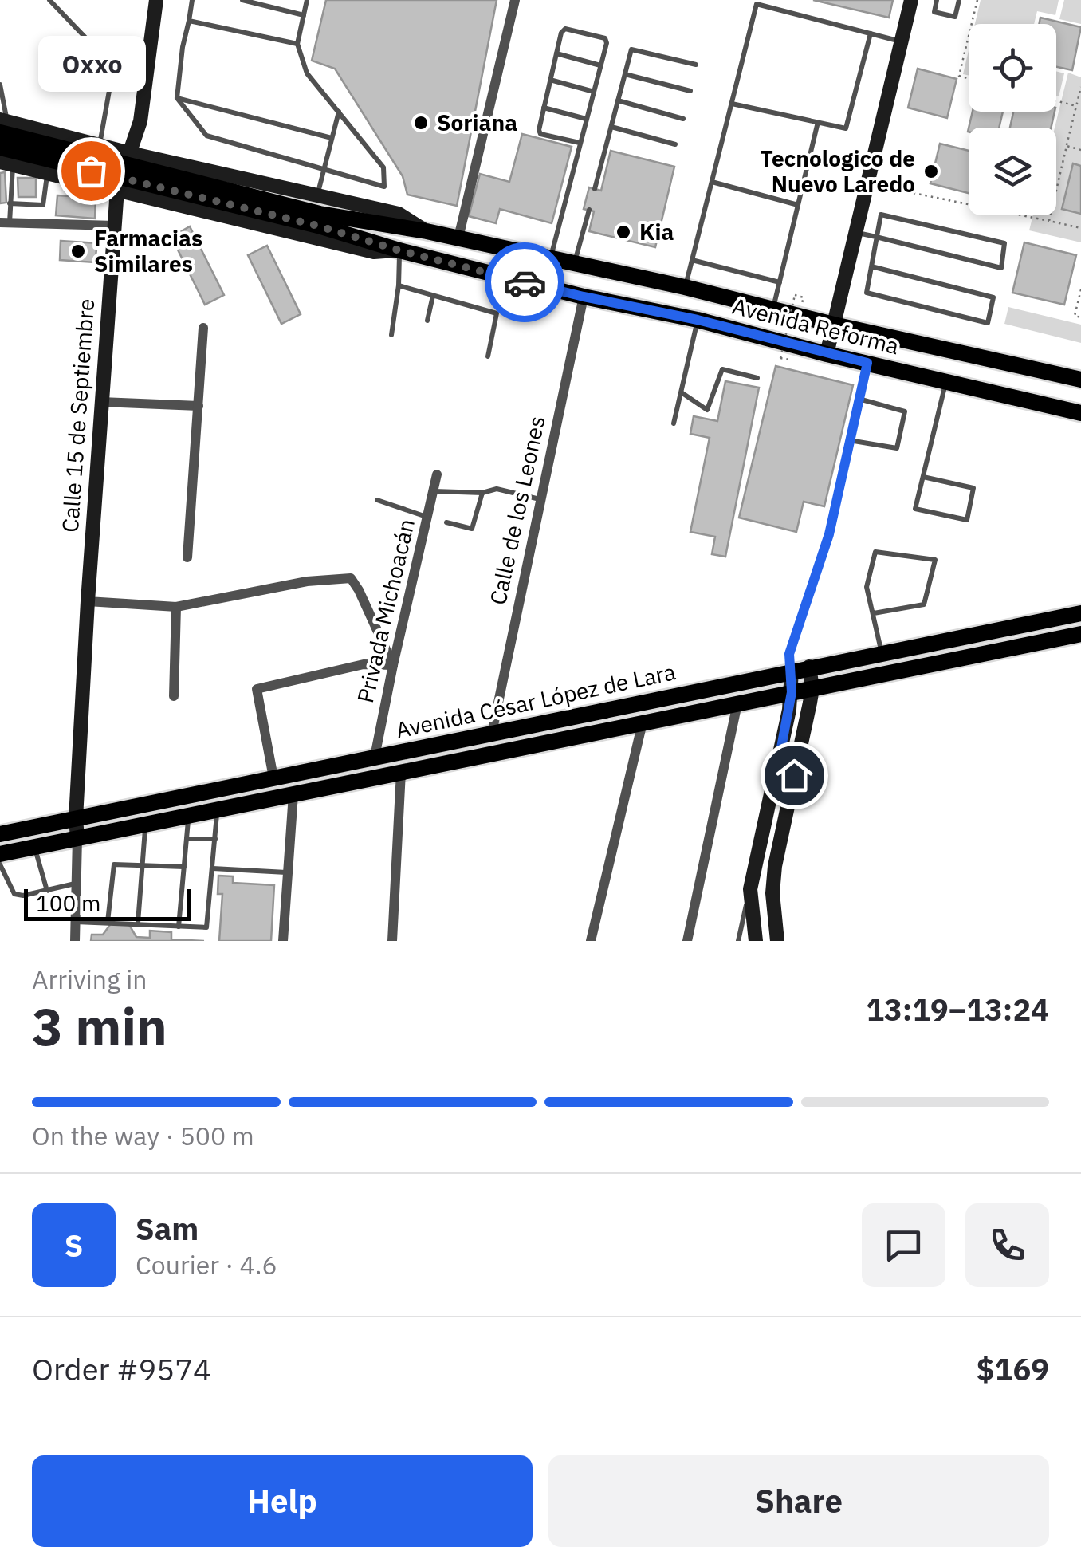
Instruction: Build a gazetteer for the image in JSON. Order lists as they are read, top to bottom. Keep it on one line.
{"streets":{"main road":["Avenida Reforma","Avenida César López de Lara"],"street":["Calle 15 de Septiembre","Calle de los Leones","Privada Michoacán"]},"crossings":[["Avenida Reforma","Calle 15 de Septiembre"],["Avenida Reforma","Calle de los Leones"],["Calle 15 de Septiembre","Avenida César López de Lara"],["Calle de los Leones","Avenida César López de Lara"],["Privada Michoacán","Avenida César López de Lara"]],"places":["Soriana","Oxxo","Tecnologico de Nuevo Laredo","Kia","Farmacias Similares"],"scale_bar":"100 m","page":{"bubble":"Oxxo","scale":"100 m","heading":["3 min","Arriving in","13:19–13:24"],"panel":["Sam","Courier · 4.6","Order #9574","$169"],"bar":"On the way · 500 m","round":"S","buttons":["Help","Share"]}}
